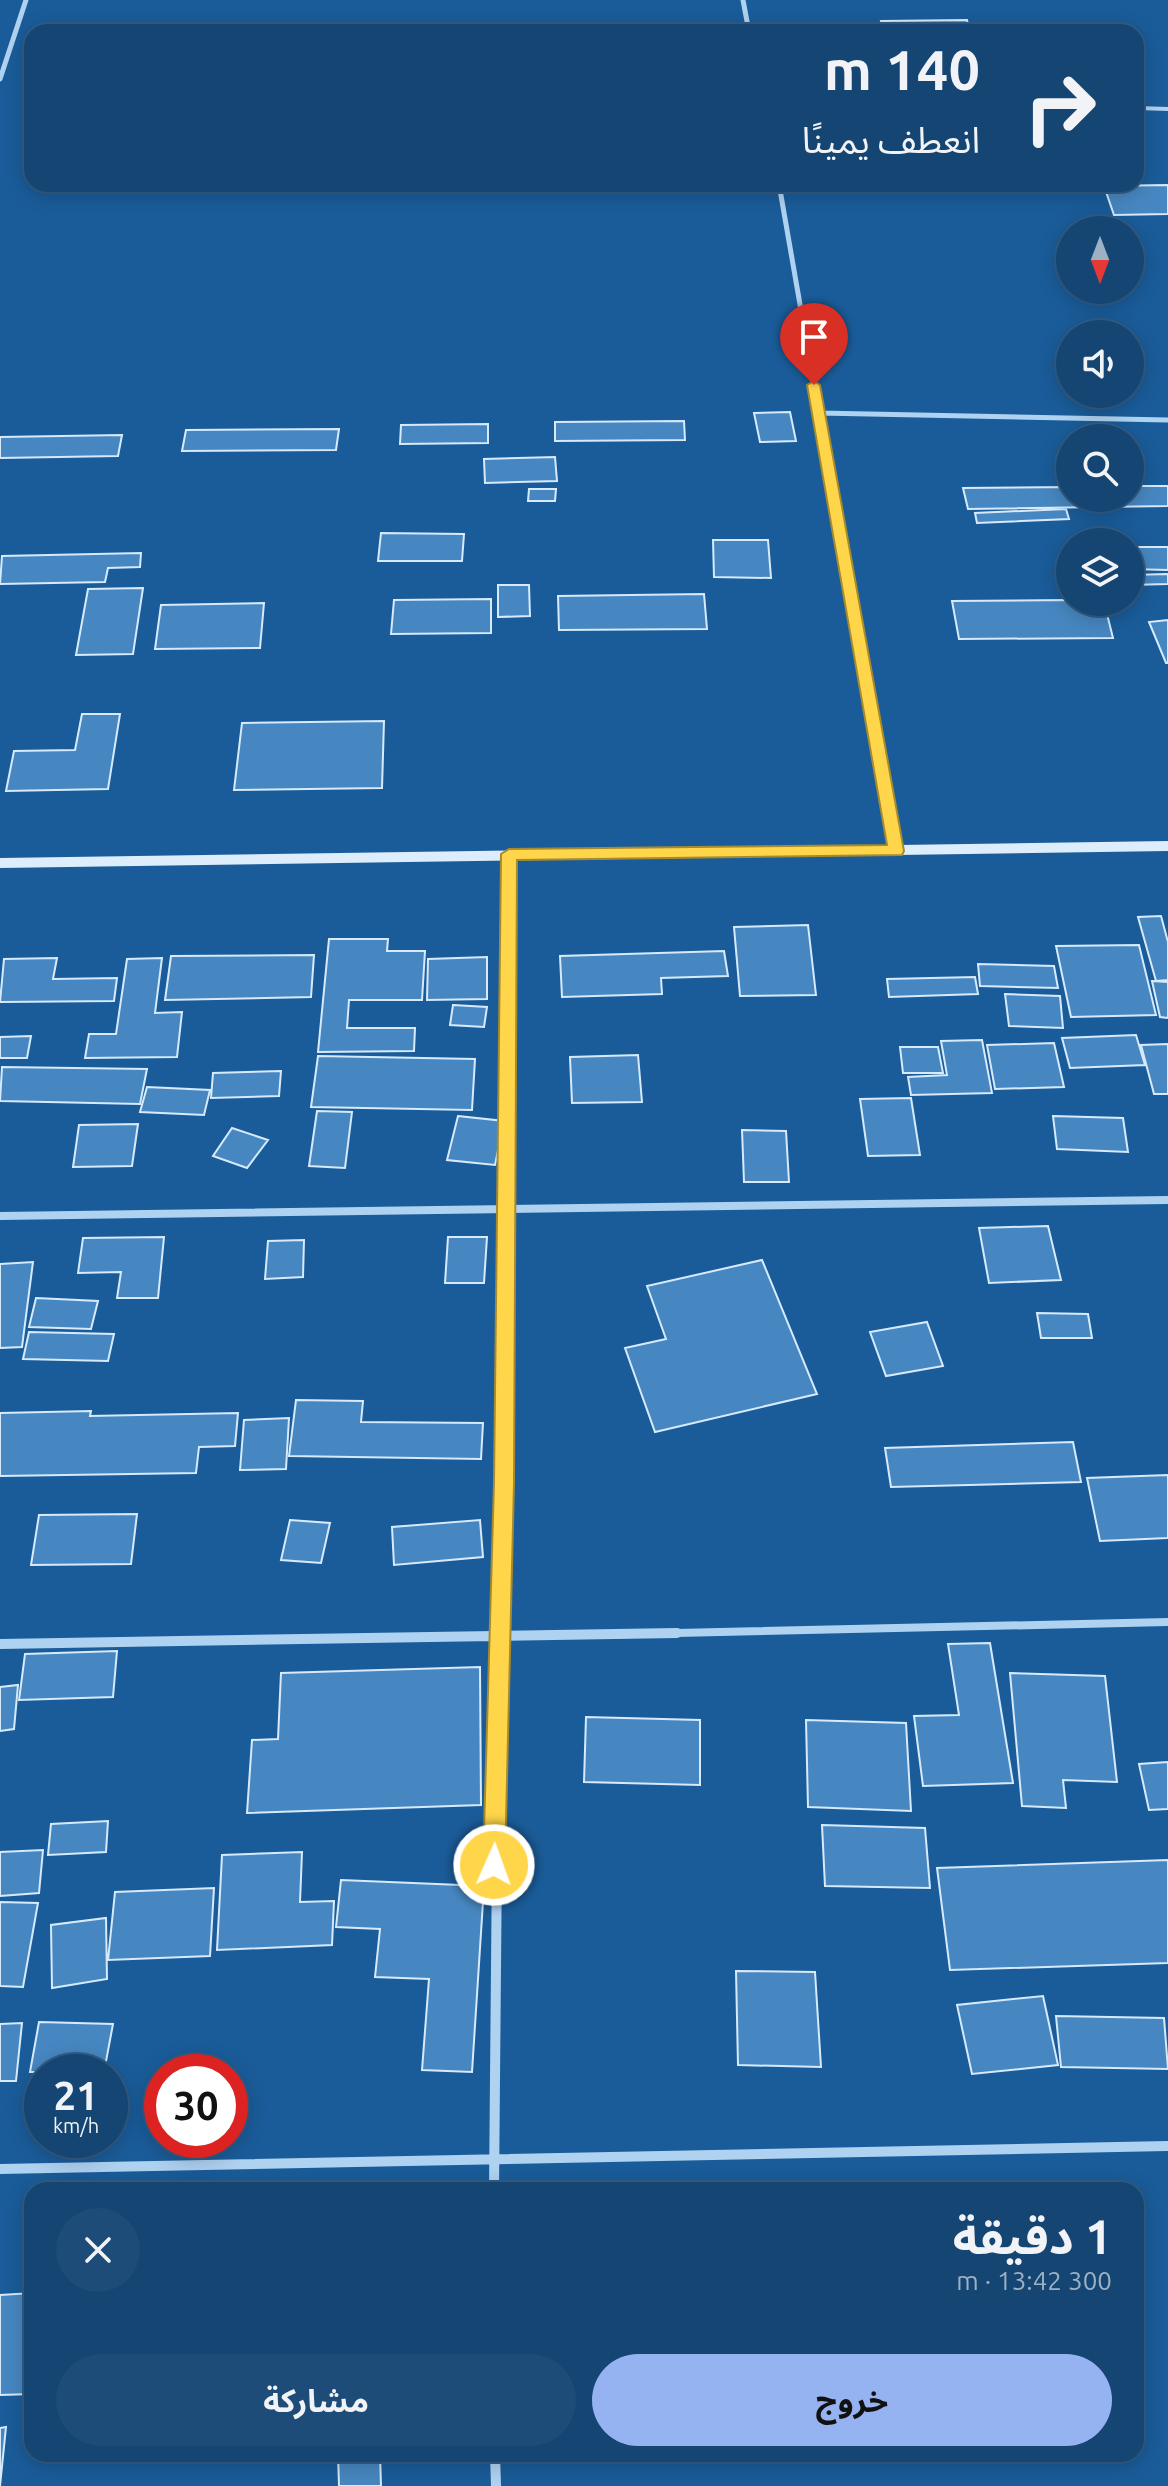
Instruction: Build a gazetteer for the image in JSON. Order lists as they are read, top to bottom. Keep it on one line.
{"north":"bottom","page":{"turn":["140 m","انعطف يمينًا"],"speed":"21 km/h","limit":"30","heading":["1 دقيقة","300 m · 13:42"],"buttons":["خروج","مشاركة"]}}
